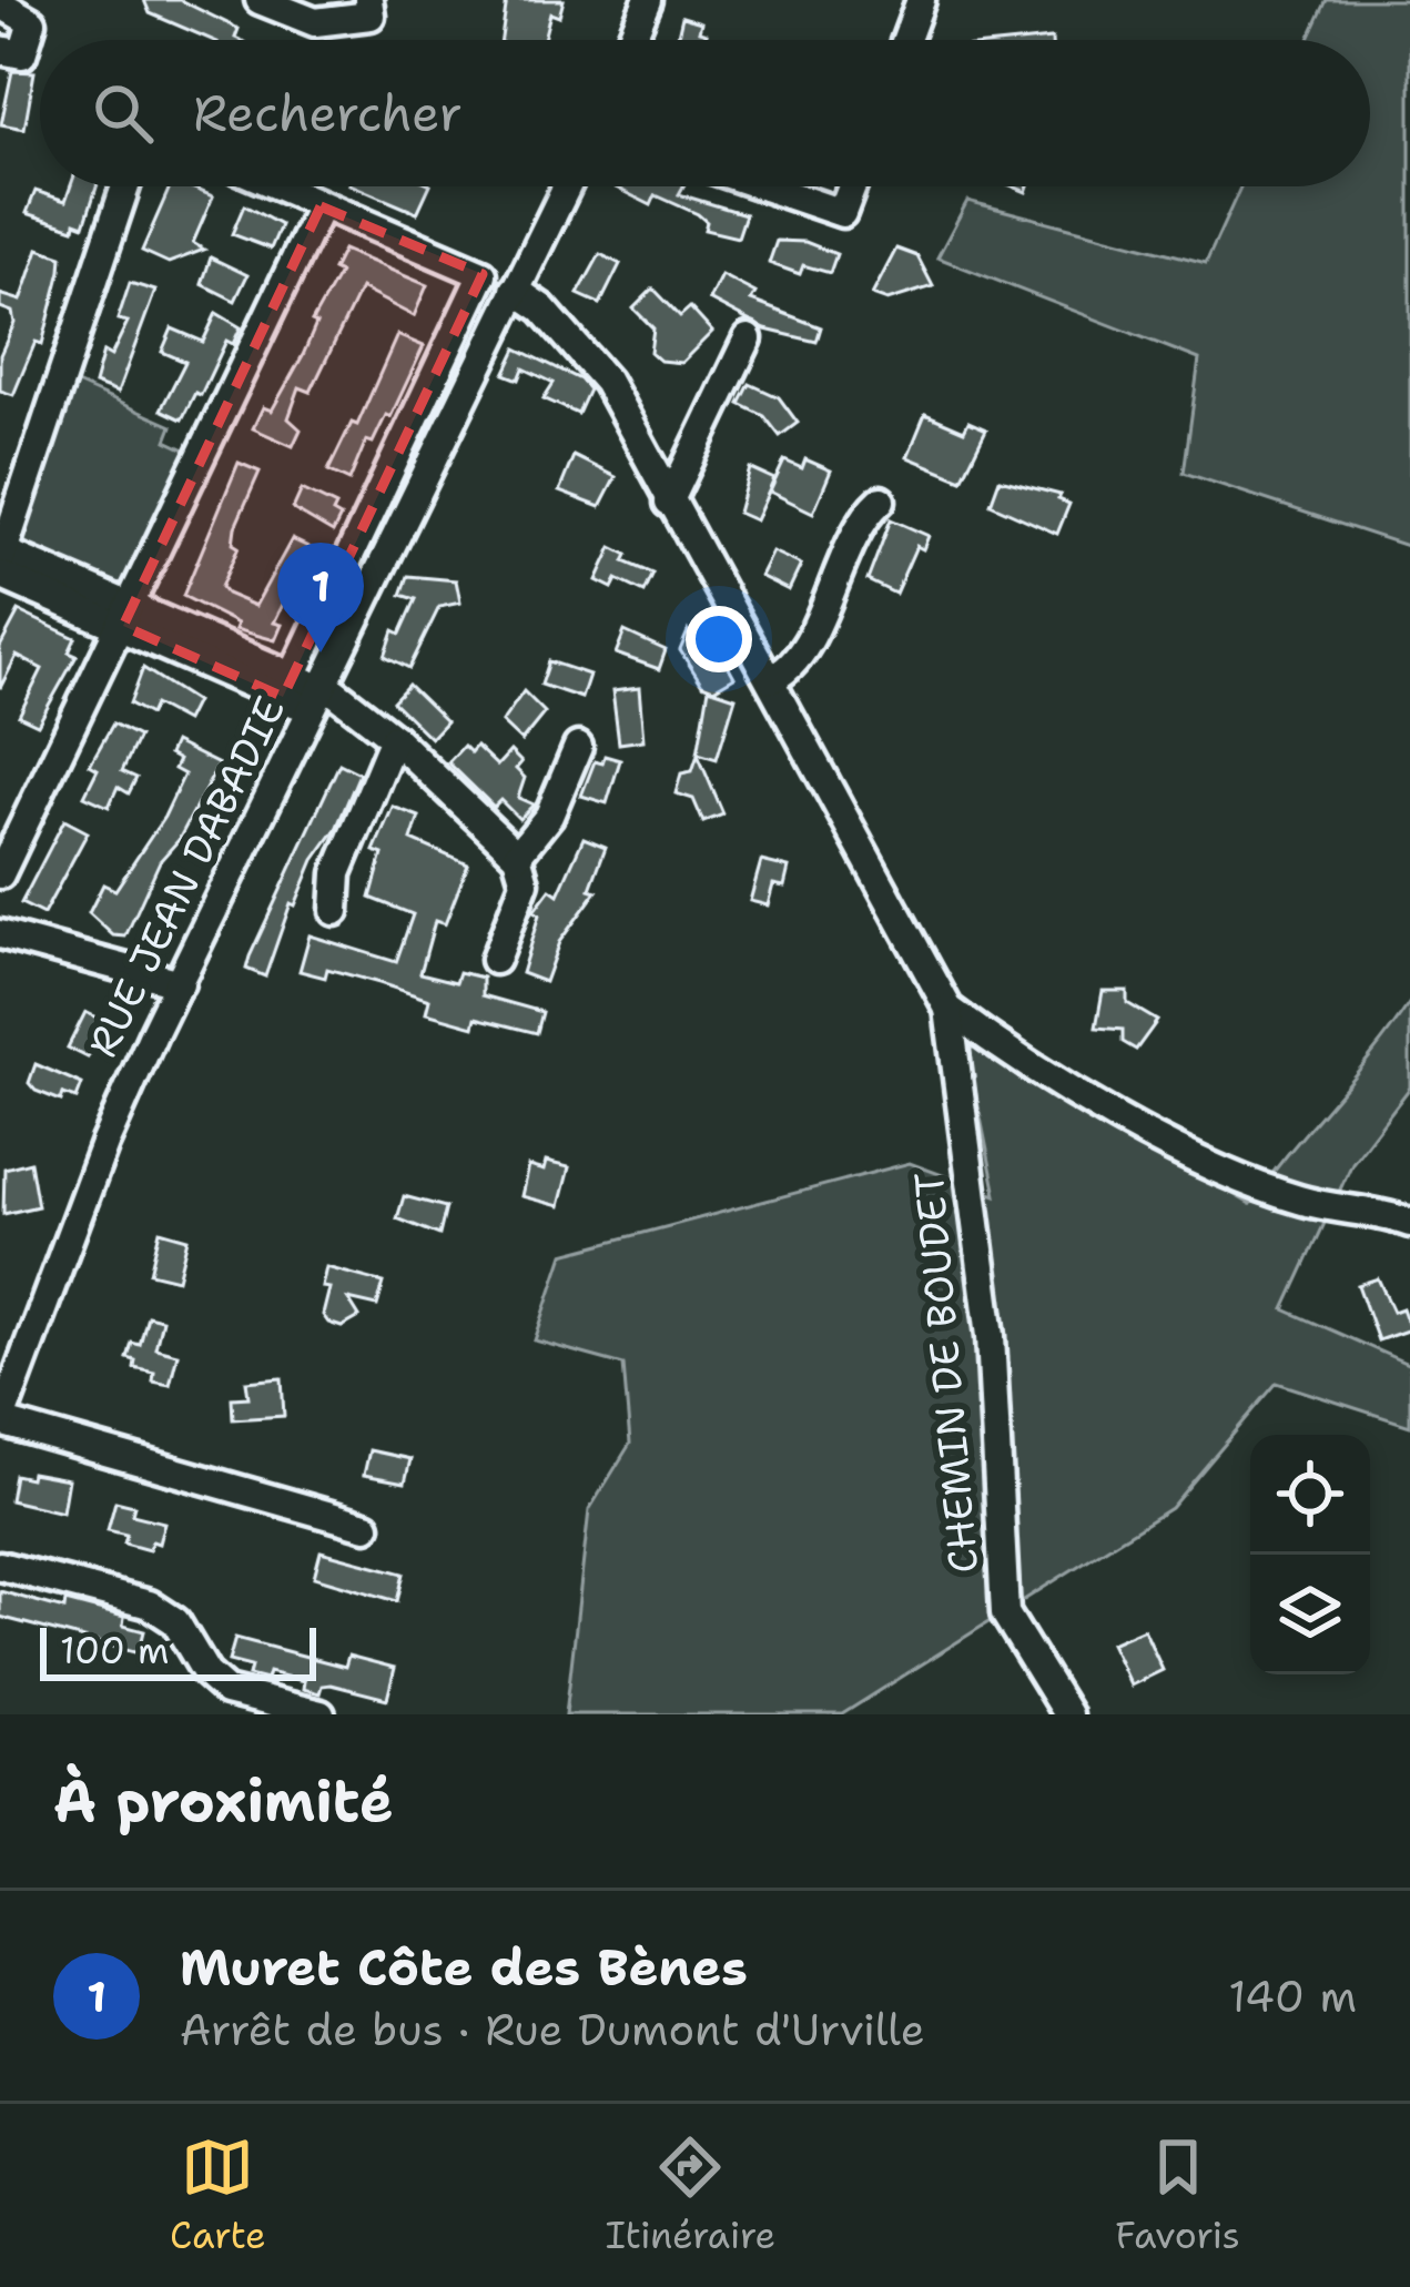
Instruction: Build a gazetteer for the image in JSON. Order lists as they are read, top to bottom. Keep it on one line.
{"streets":{"street":["RUE JEAN DABADIE","CHEMIN DE BOUDET"]},"scale_bar":"100 m","page":{"search":"Rechercher","pins":"1","scale":"100 m","heading":"À proximité","list":[{"mark":"1","name":"Muret Côte des Bènes","note":"Arrêt de bus · Rue Dumont d'Urville","value":"140 m"}],"nav":["Carte","Itinéraire","Favoris"]}}
